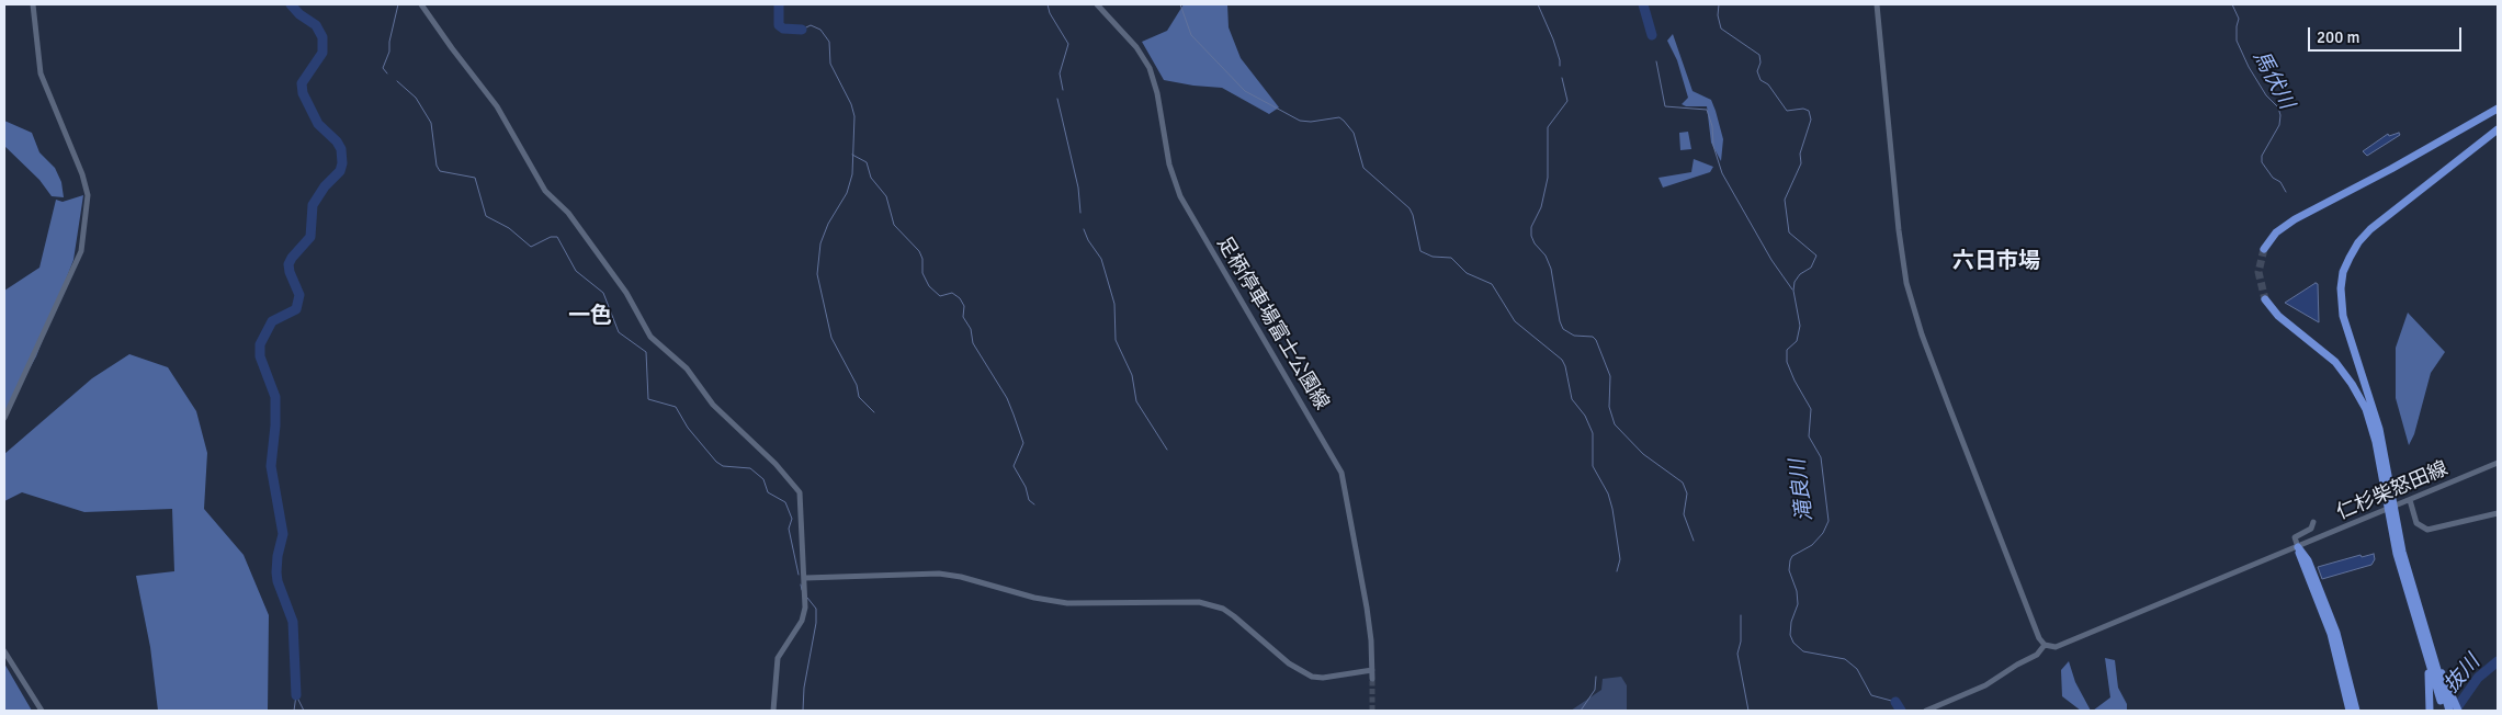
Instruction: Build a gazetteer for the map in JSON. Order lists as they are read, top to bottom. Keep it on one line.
{"streets":{"street":["足柄停車場富士公園線","仁杉柴怒田線"]},"districts":["六日市場","一色"],"water":["馬伏川","滝良川","抜川"],"scale_bar":"200 m"}
